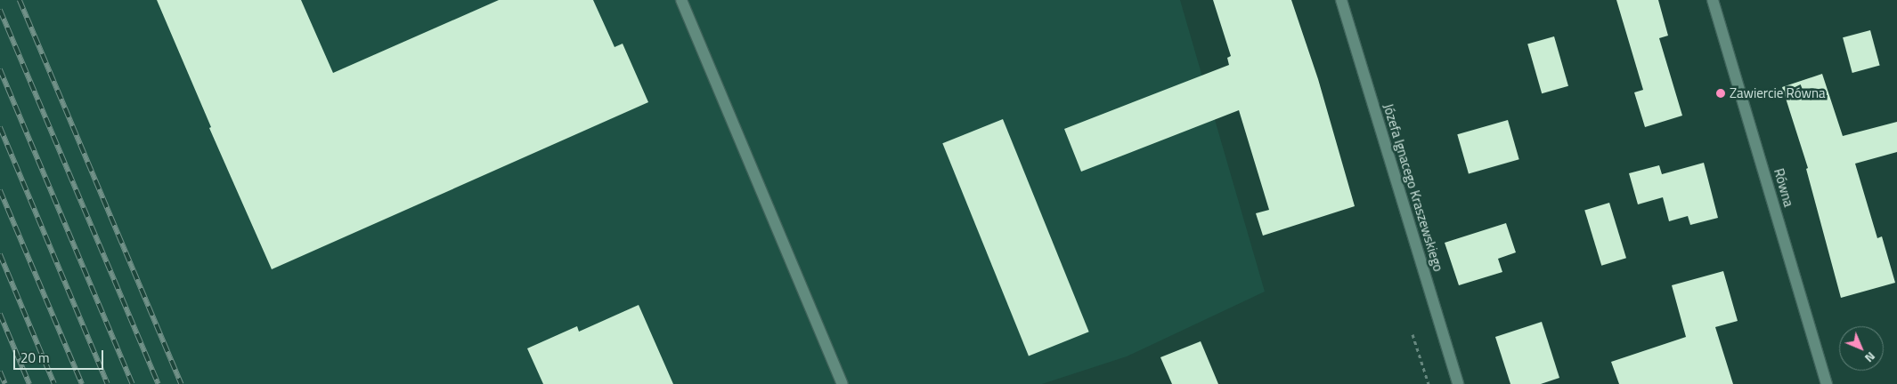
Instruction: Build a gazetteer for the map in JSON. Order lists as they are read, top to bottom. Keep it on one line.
{"streets":{"street":["Józefa Ignacego Kraszewskiego","Równa"]},"places":["Zawiercie Równa"],"scale_bar":"20 m","north":"bottom right"}
